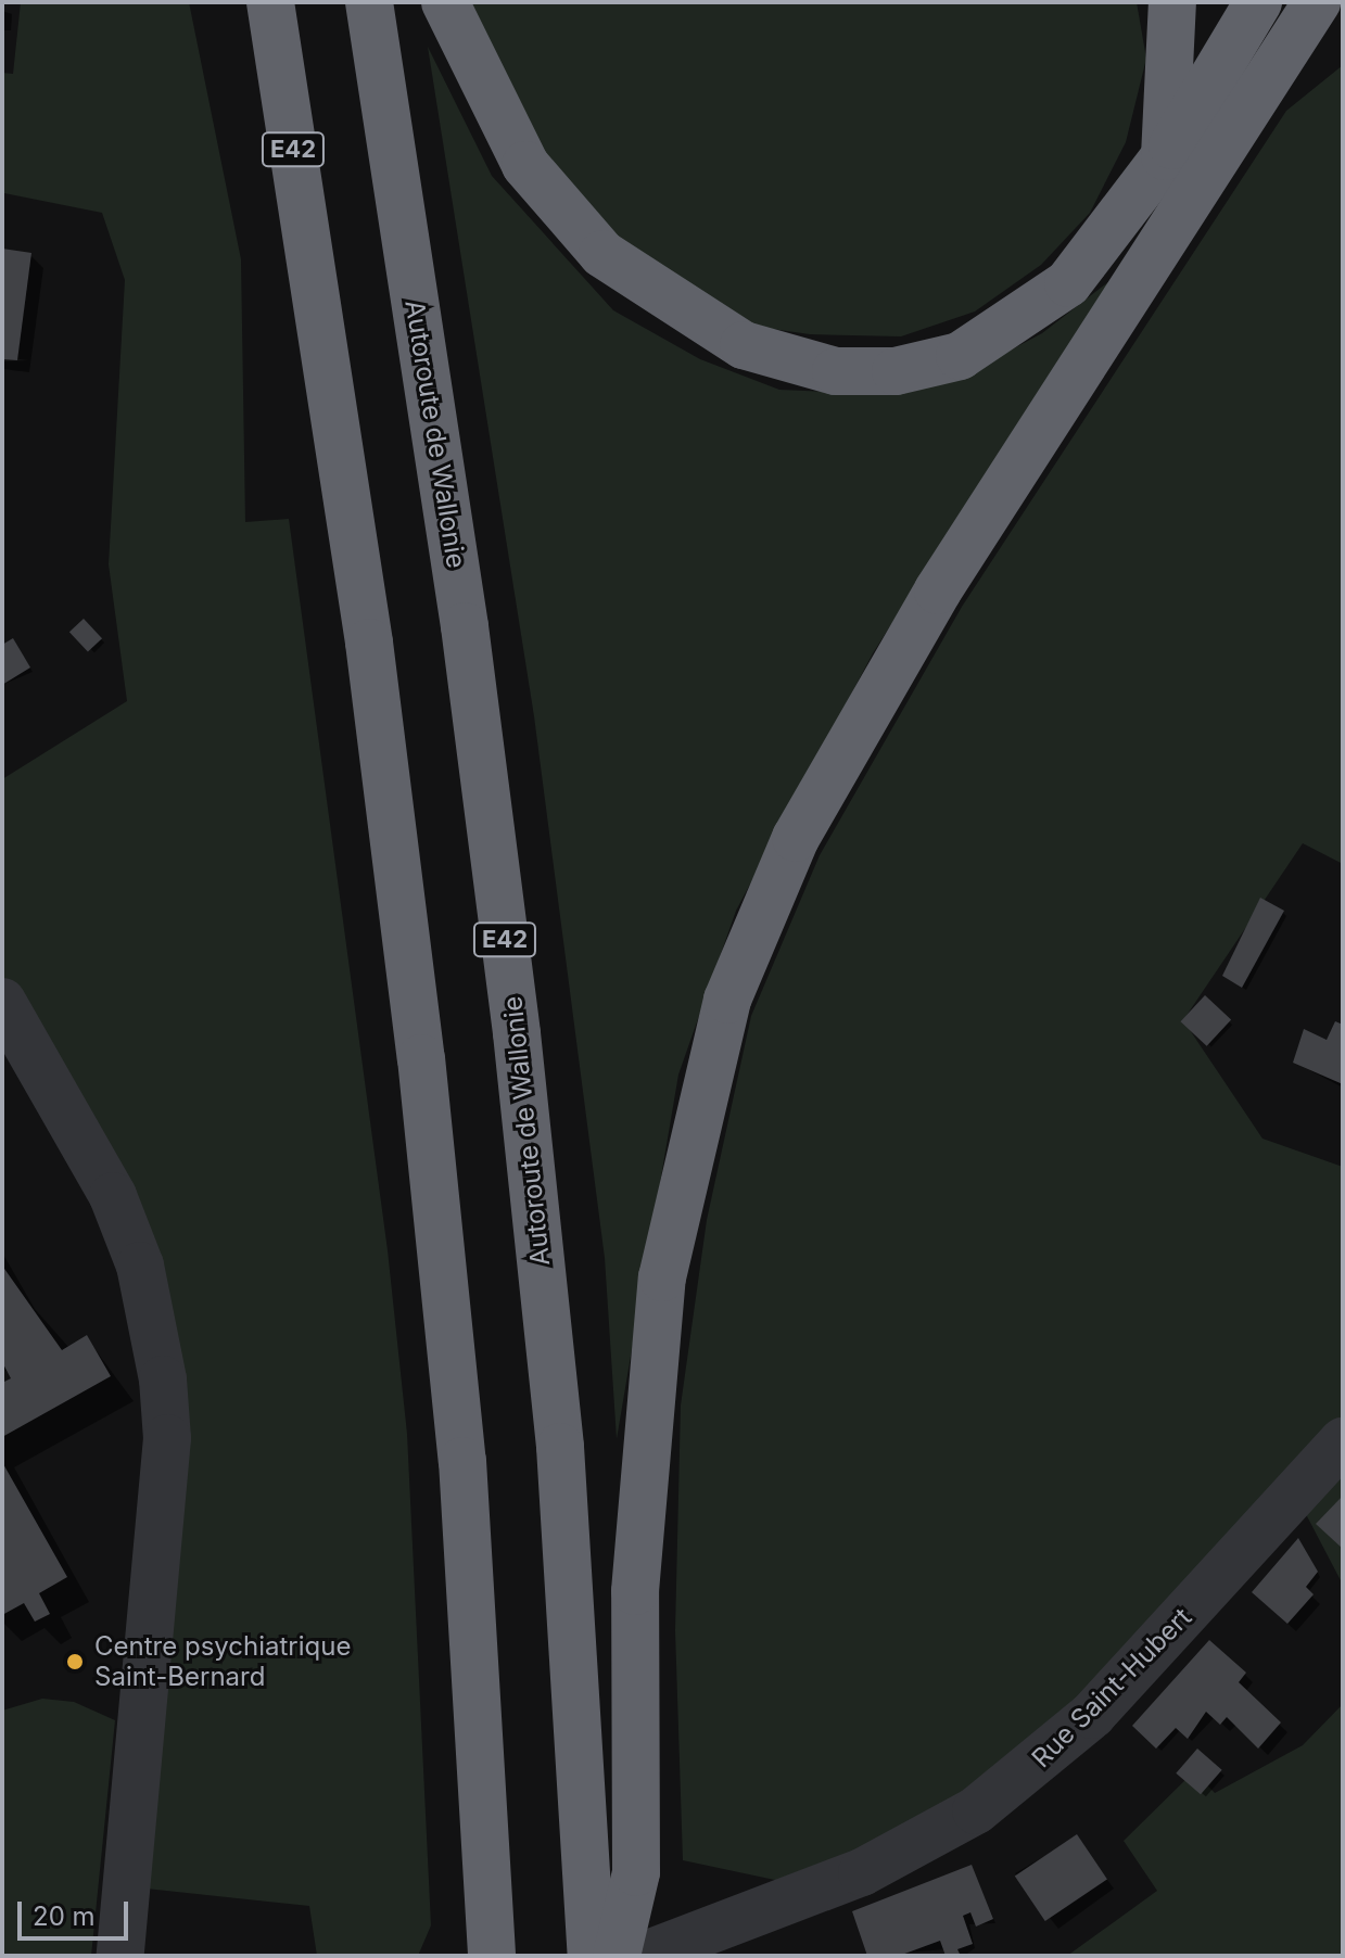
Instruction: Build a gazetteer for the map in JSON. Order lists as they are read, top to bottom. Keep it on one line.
{"streets":{"highway":["E42","Autoroute de Wallonie"],"street":["Rue Saint-Hubert"]},"places":["Centre psychiatrique Saint-Bernard"],"scale_bar":"20 m"}
